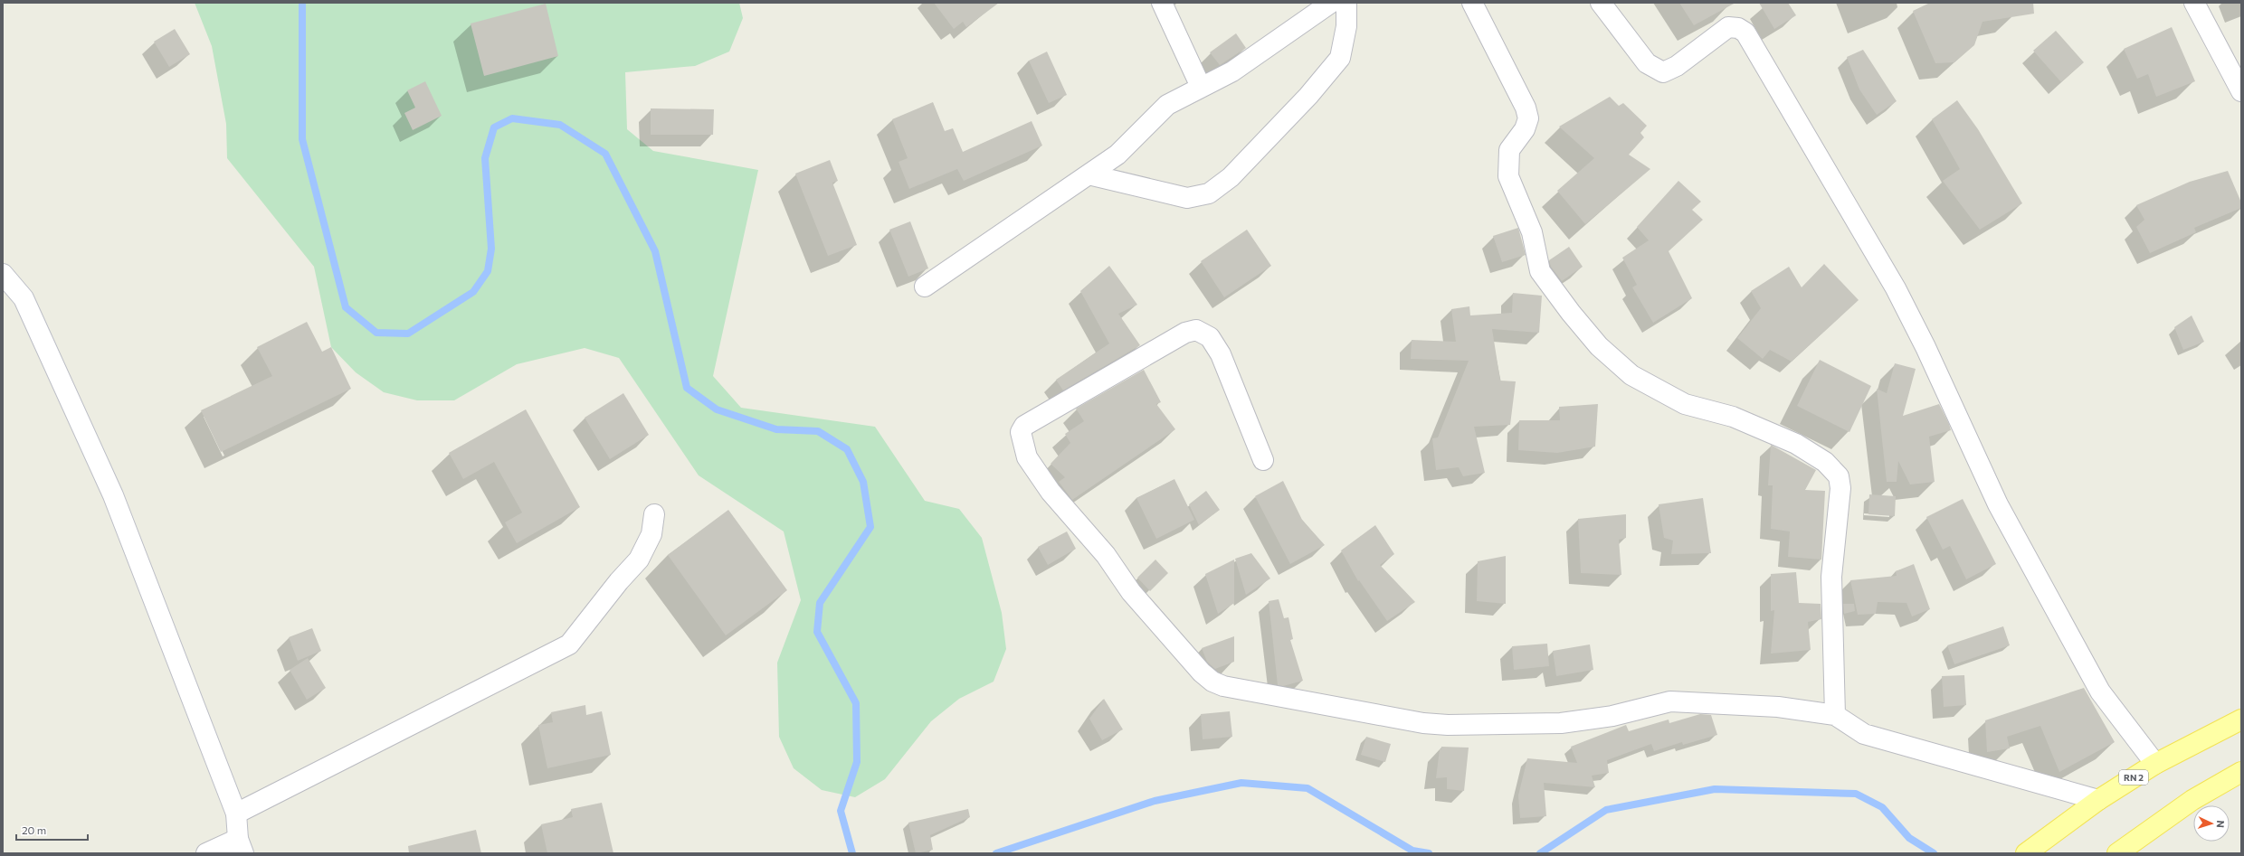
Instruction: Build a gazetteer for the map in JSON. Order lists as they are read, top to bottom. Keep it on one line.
{"streets":{"main road":["RN 2"]},"scale_bar":"20 m","north":"right"}
